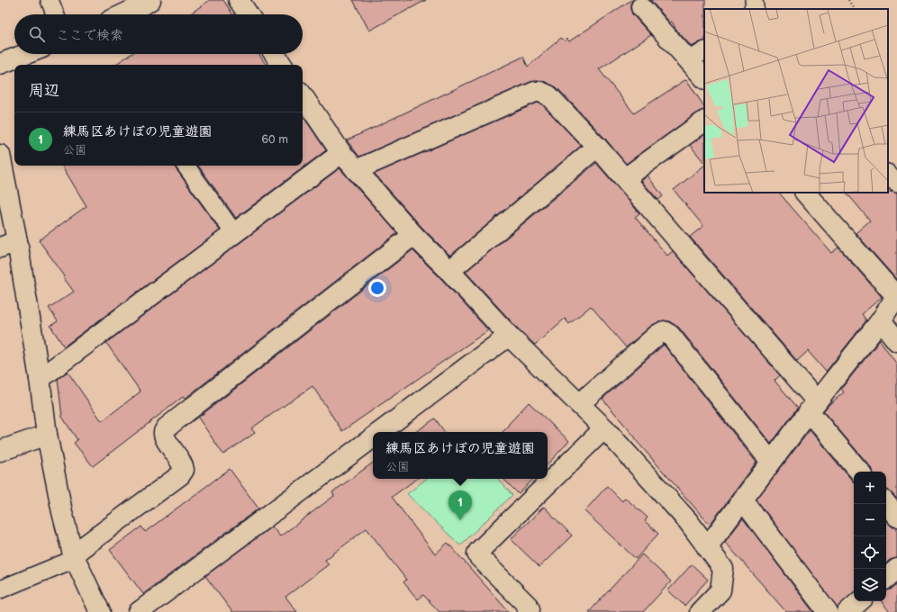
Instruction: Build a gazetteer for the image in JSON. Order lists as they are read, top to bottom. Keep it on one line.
{"page":{"search":"ここで検索","heading":"周辺","list":[{"mark":"1","name":"練馬区あけぼの児童遊園","note":"公園","value":"60 m"}],"popup":["練馬区あけぼの児童遊園","公園"],"map_buttons":["+","−"],"pins":"1"}}
